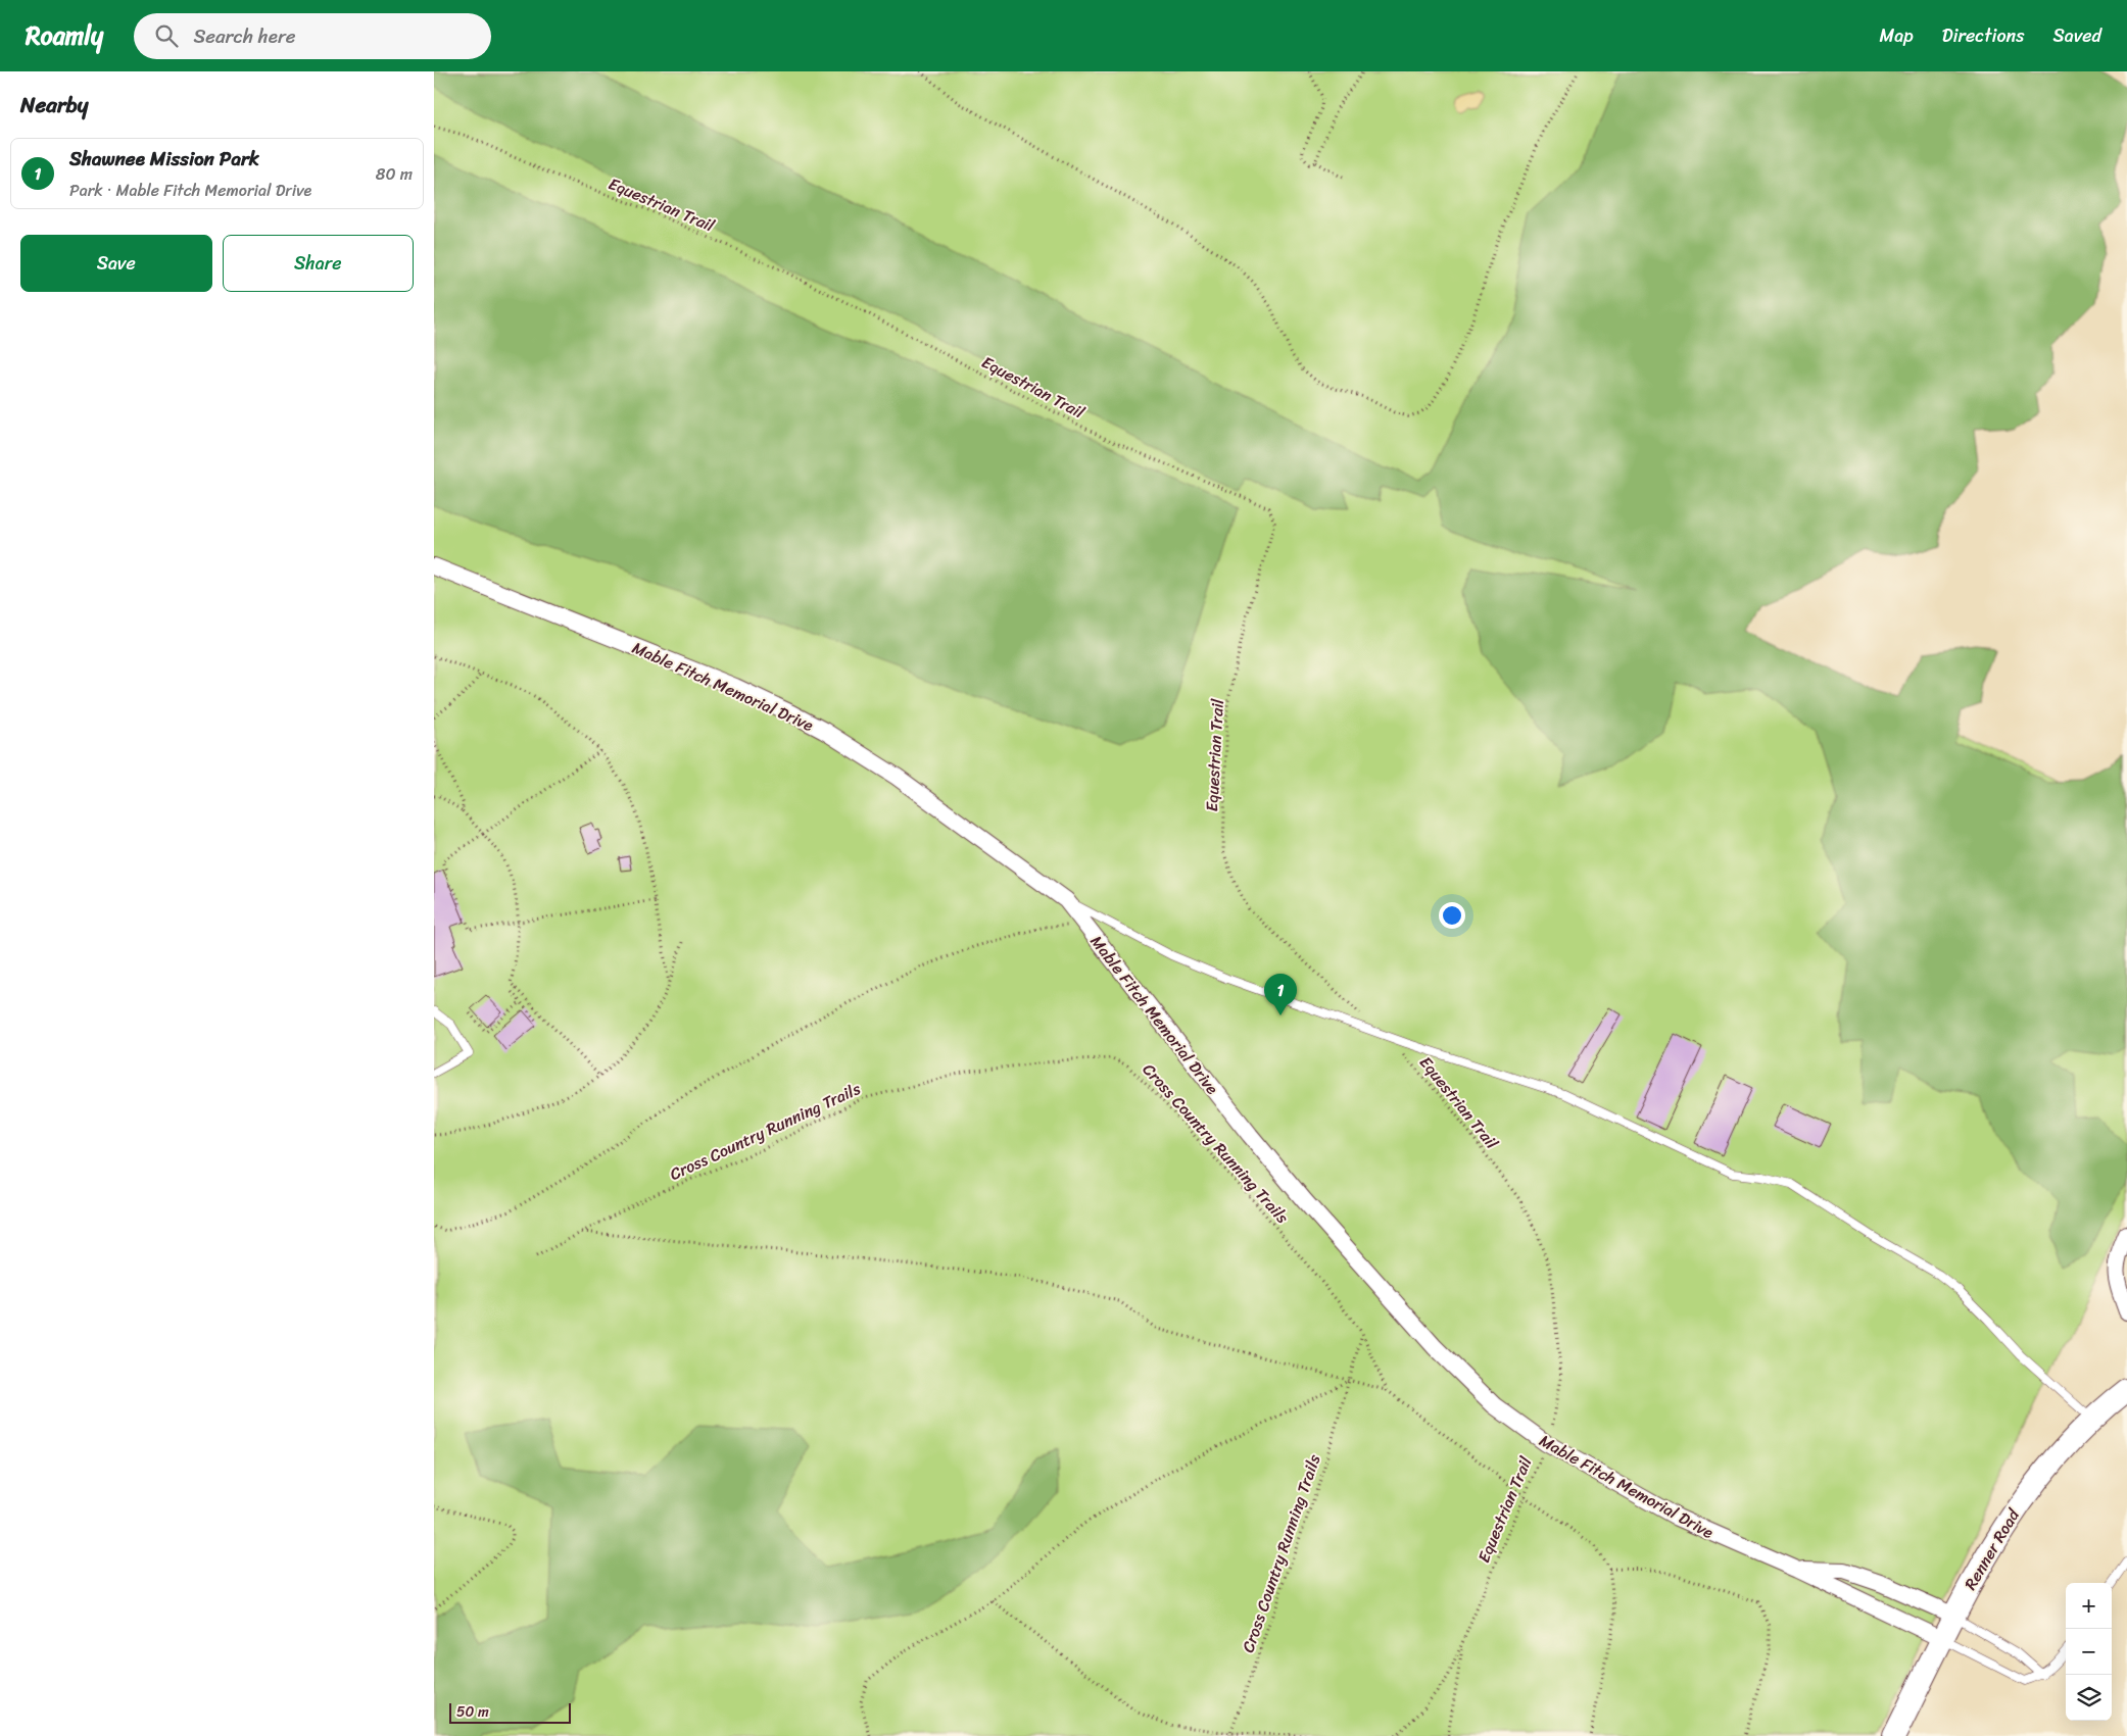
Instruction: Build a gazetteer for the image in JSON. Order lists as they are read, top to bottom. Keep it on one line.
{"streets":{"main road":["Renner Road"],"street":["Mable Fitch Memorial Drive"],"path":["Equestrian Trail","Cross Country Running Trails"]},"crossings":[["Equestrian Trail","Mable Fitch Memorial Drive"],["Equestrian Trail","Cross Country Running Trails"],["Mable Fitch Memorial Drive","Renner Road"]],"scale_bar":"50 m","page":{"header":"Roamly","search":"Search here","nav":["Map","Directions","Saved"],"heading":"Nearby","list":[{"mark":"1","name":"Shawnee Mission Park","note":"Park · Mable Fitch Memorial Drive","value":"80 m"}],"buttons":["Save","Share"],"pins":"1","map_buttons":["+","−"],"scale":"50 m"}}
